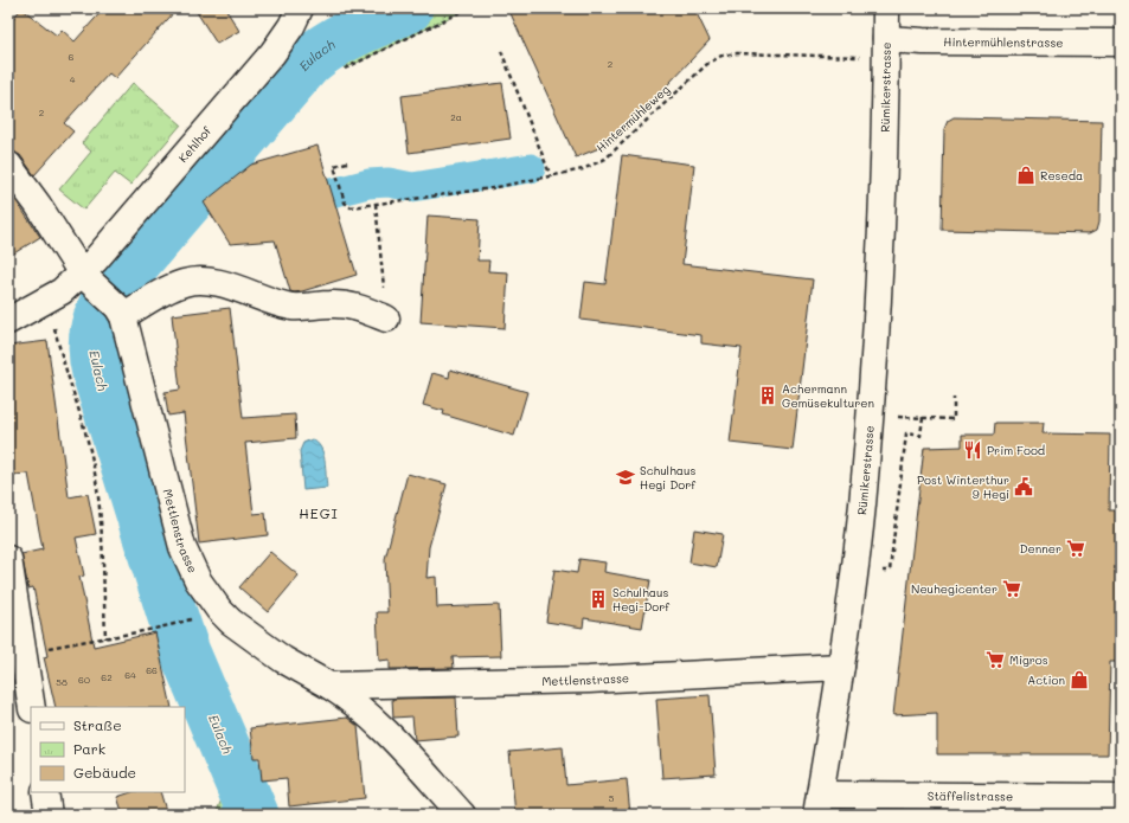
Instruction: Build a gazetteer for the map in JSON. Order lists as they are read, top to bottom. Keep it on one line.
{"streets":{"street":["Hintermühlenstrasse","Rümikerstrasse","Kehlhof","Mettlenstrasse","Stäffelistrasse"],"path":["Hintermühleweg"]},"crossings":[["Hintermühlenstrasse","Rümikerstrasse"],["Rümikerstrasse","Mettlenstrasse"],["Rümikerstrasse","Stäffelistrasse"]],"districts":["HEGI"],"water":["Eulach"],"places":{"shop":["Reseda","Action"],"building":["Achermann Gemüsekulturen","Schulhaus Hegi-Dorf"],"restaurant":["Prim Food"],"school or university":["Schulhaus Hegi Dorf"],"public building":["Post Winterthur 9 Hegi"],"supermarket":["Denner","Neuhegicenter","Migros"]},"house_numbers":["6","2","4","2","2a","66","64","62","60","58","5"],"legend":["Straße","Park","Gebäude"]}
